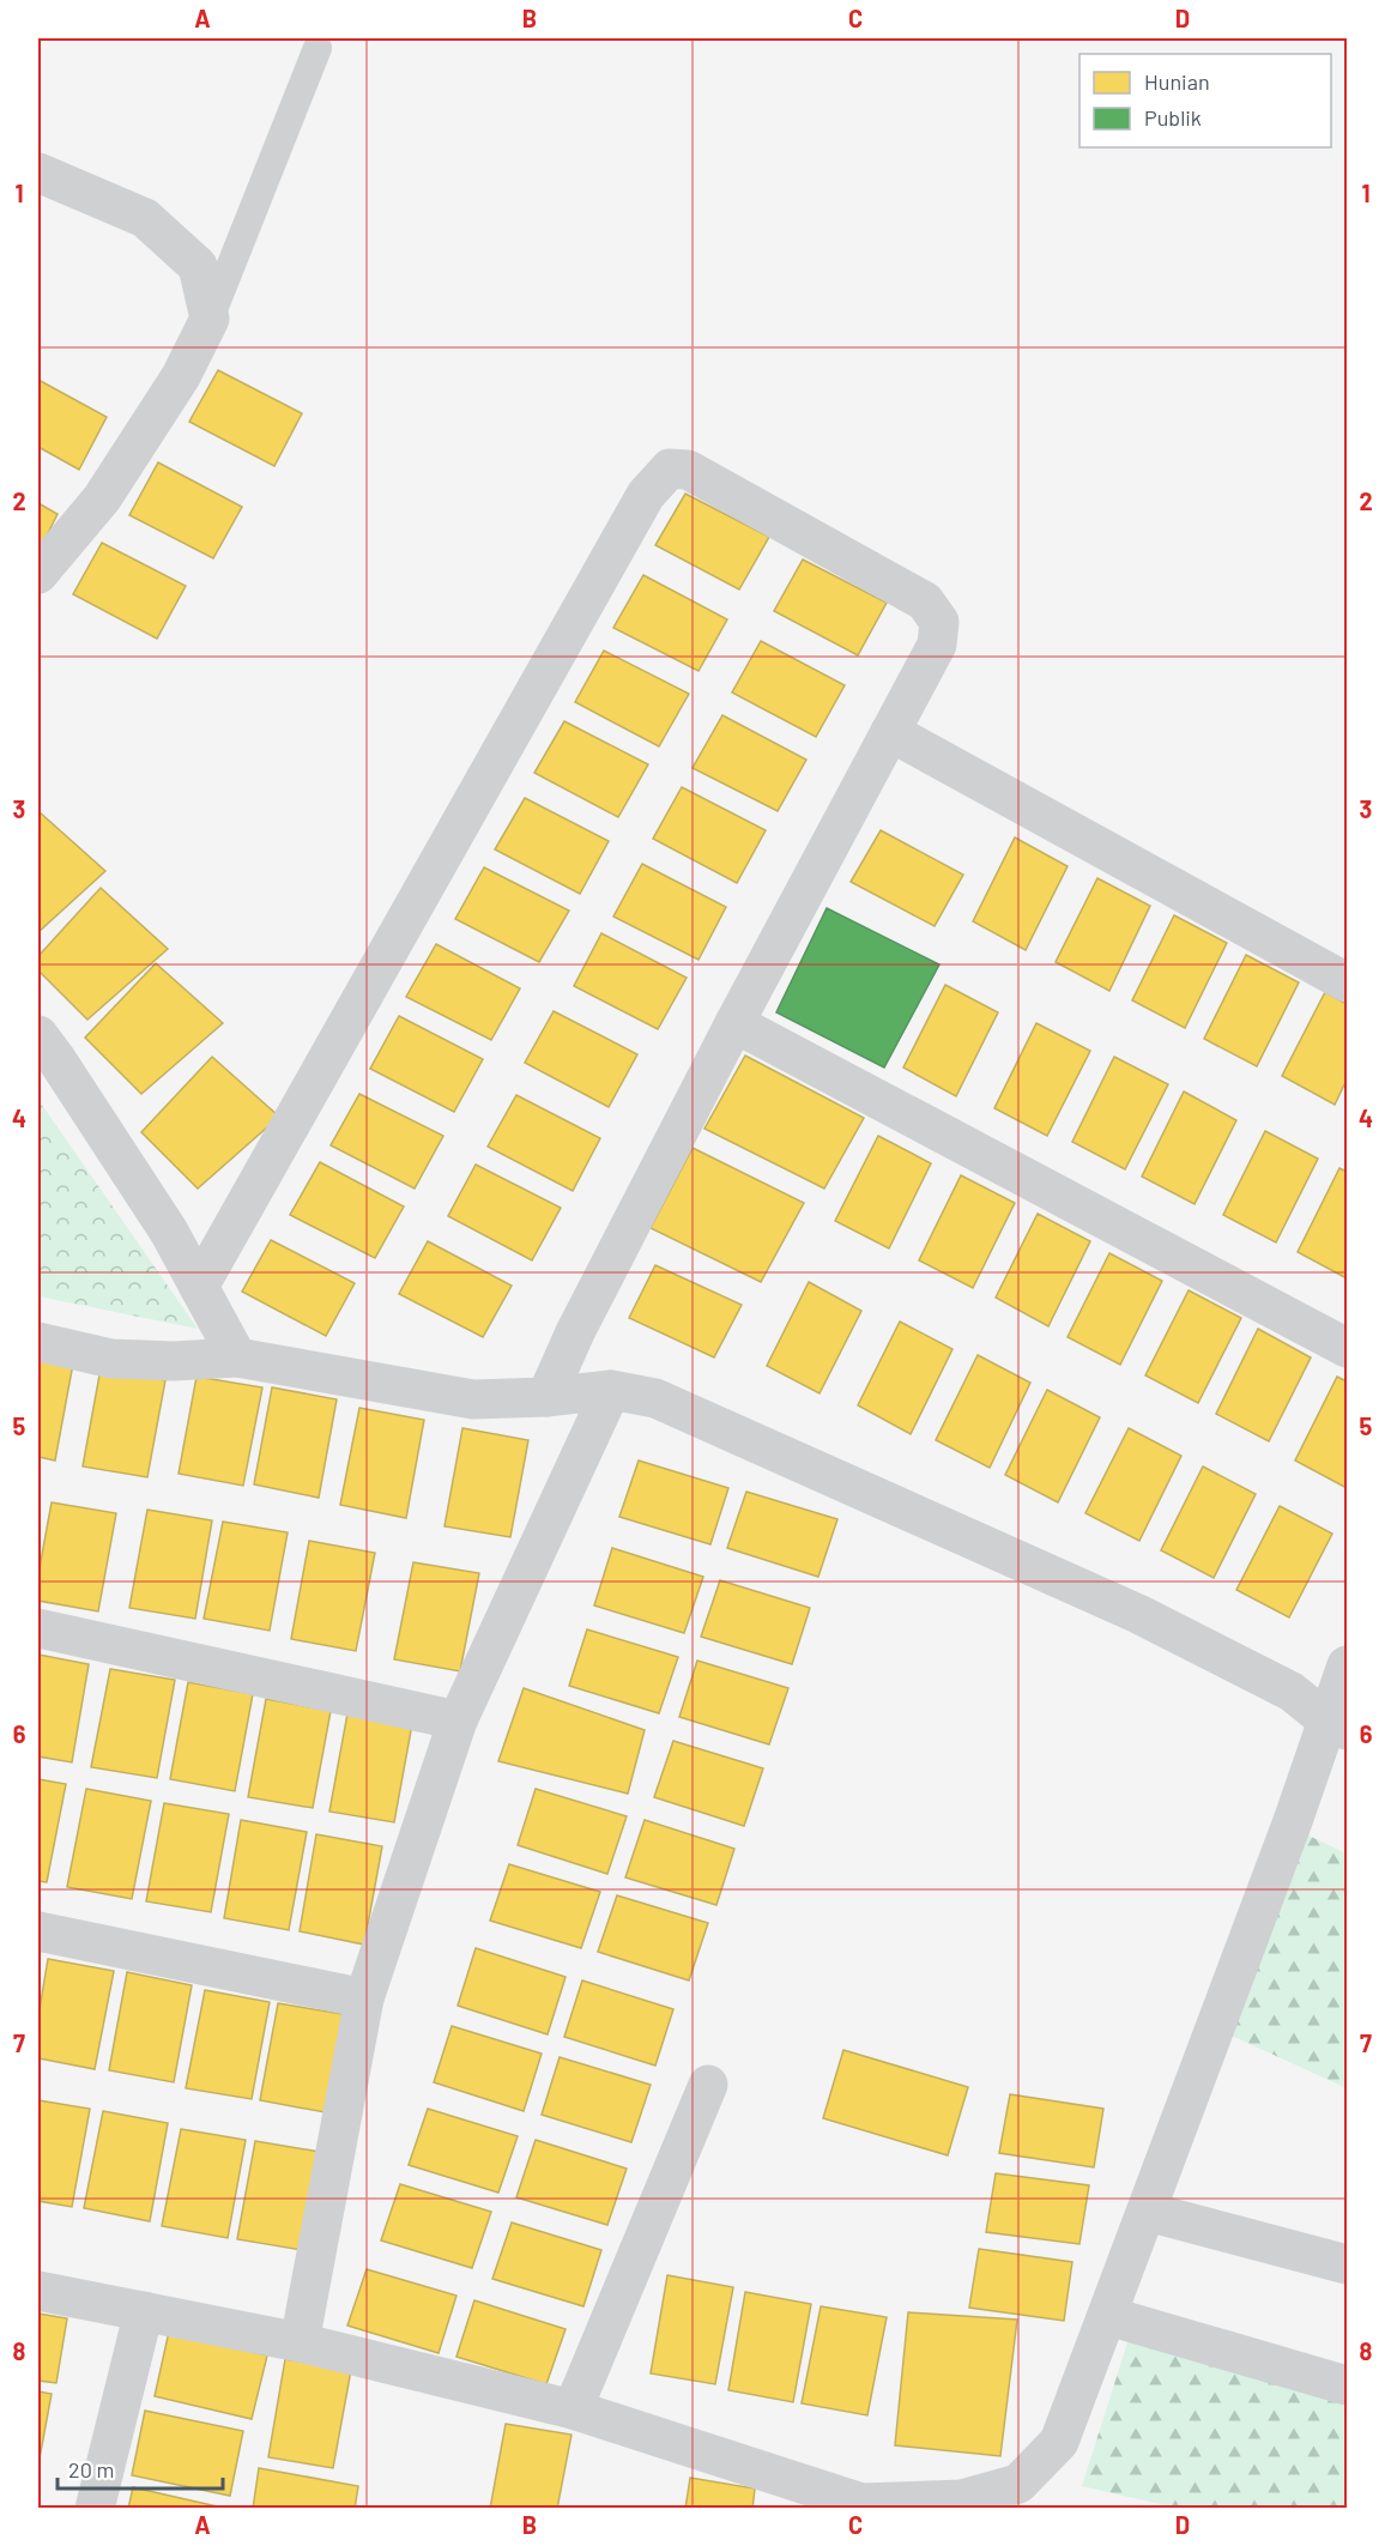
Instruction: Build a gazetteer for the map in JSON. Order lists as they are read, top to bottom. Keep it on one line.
{"legend":["Hunian","Publik"],"scale_bar":"20 m","grid":{"columns":["A","B","C","D"],"rows":["1","2","3","4","5","6","7","8"]}}
